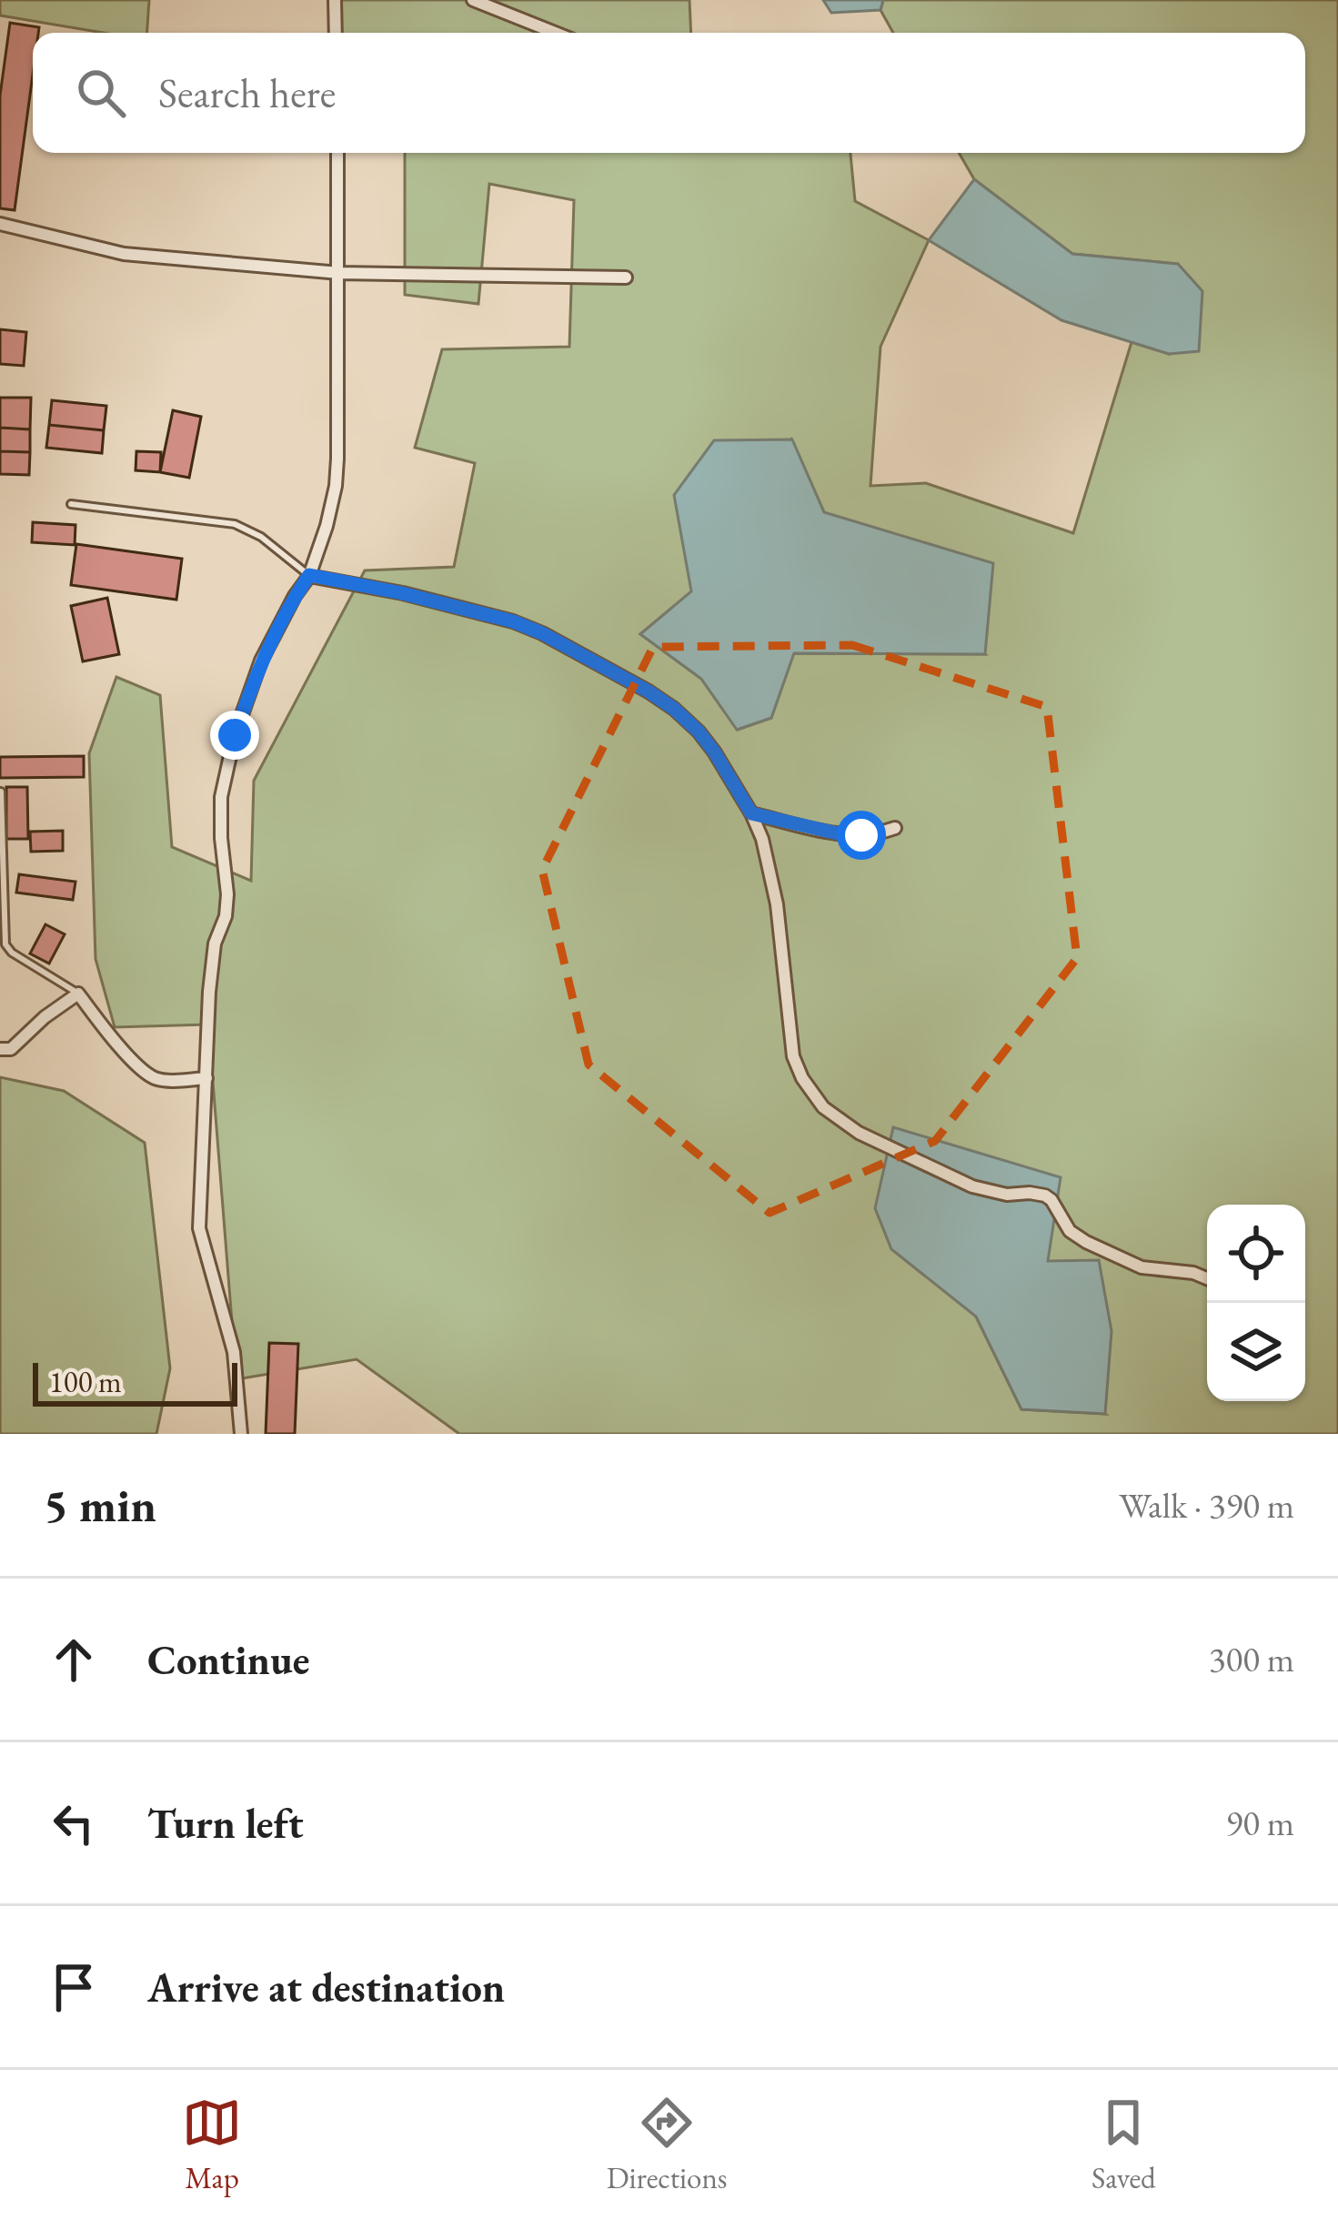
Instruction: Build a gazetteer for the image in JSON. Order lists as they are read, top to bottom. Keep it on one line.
{"scale_bar":"100 m","page":{"search":"Search here","scale":"100 m","heading":["5 min","Walk · 390 m"],"list":[["Continue","300 m"],["Turn left","90 m"],"Arrive at destination"],"nav":["Map","Directions","Saved"]}}
